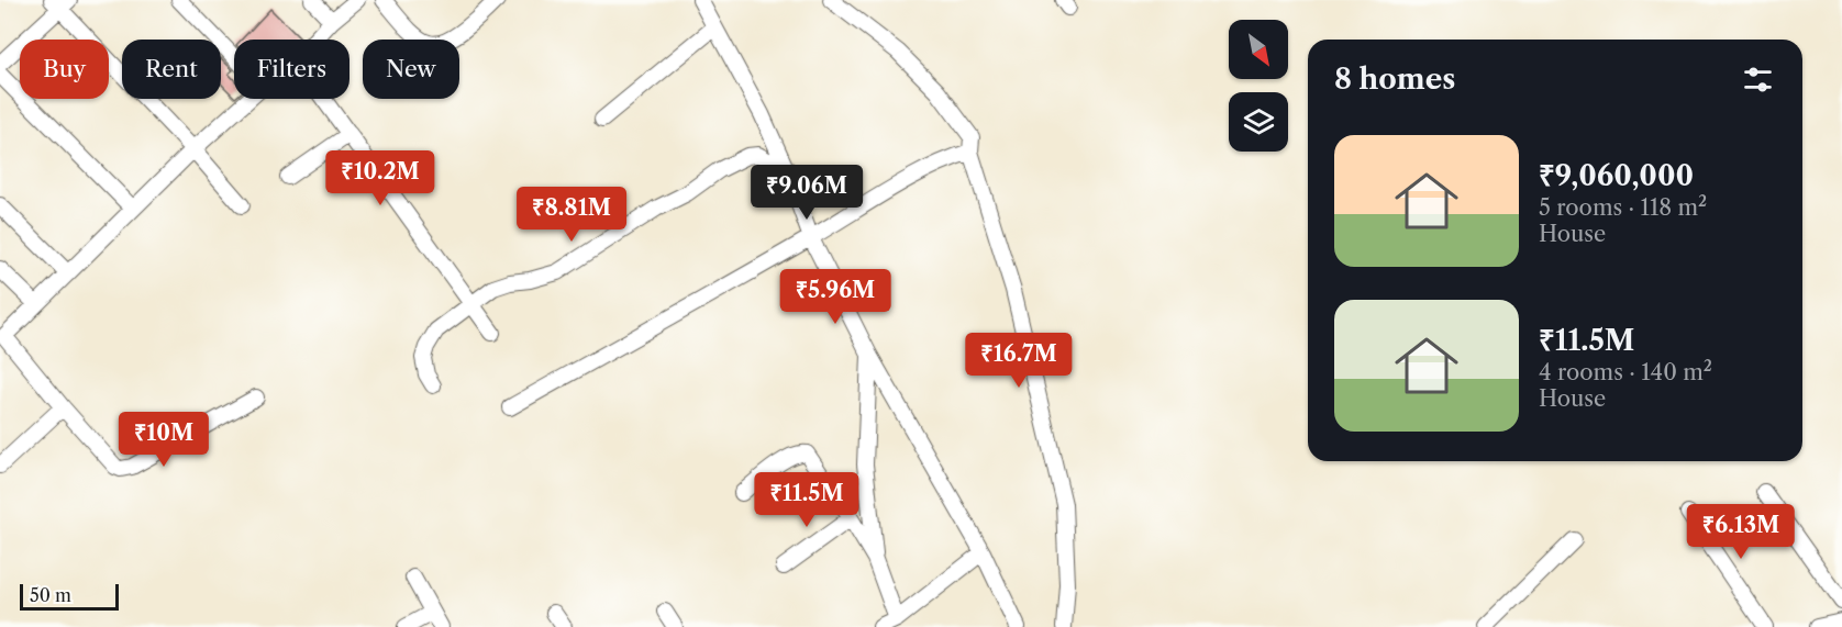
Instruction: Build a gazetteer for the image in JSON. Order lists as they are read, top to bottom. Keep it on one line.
{"scale_bar":"50 m","north":"bottom right","page":{"chip":["Buy","Rent","Filters","New"],"heading":"8 homes","list":[{"name":"₹9,060,000","note":"5 rooms · 118 m² · House"},{"name":"₹11.5M","note":"4 rooms · 140 m² · House"}],"price":["₹10.2M","₹9.06M","₹8.81M","₹5.96M","₹16.7M","₹10M","₹11.5M","₹6.13M"],"scale":"50 m"}}
